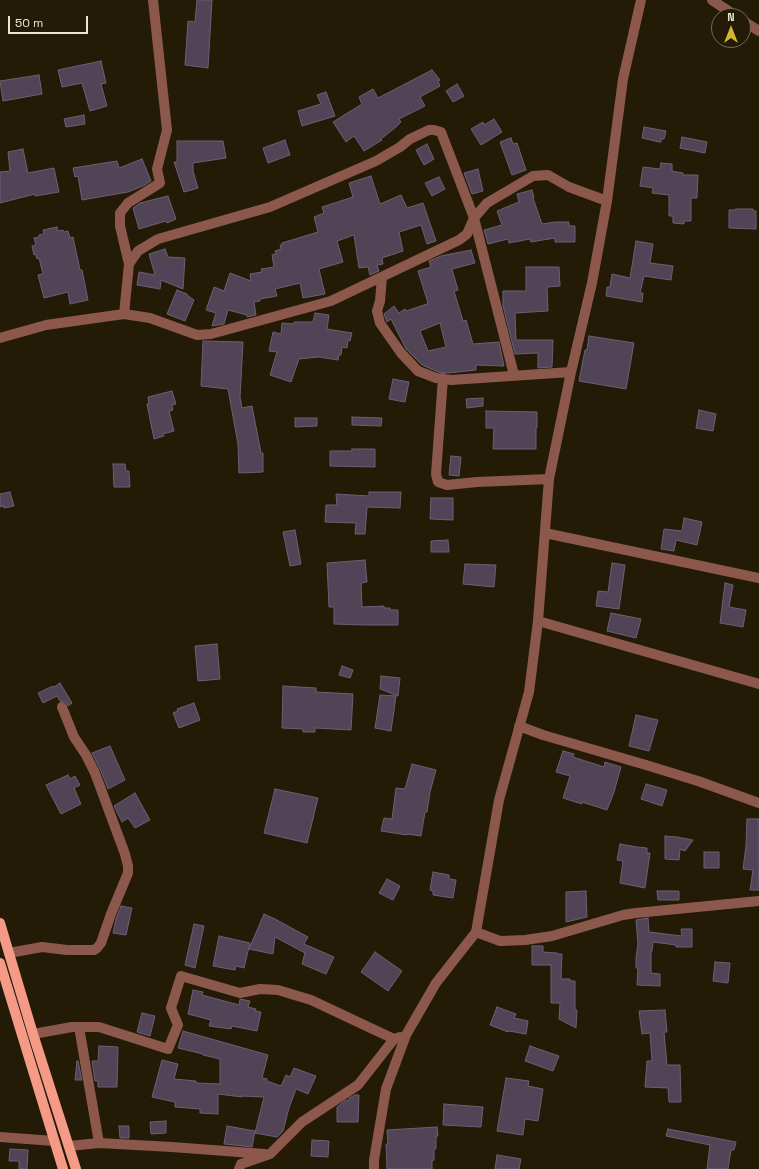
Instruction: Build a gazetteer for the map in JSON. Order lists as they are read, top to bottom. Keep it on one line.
{"scale_bar":"50 m","north":"top"}
